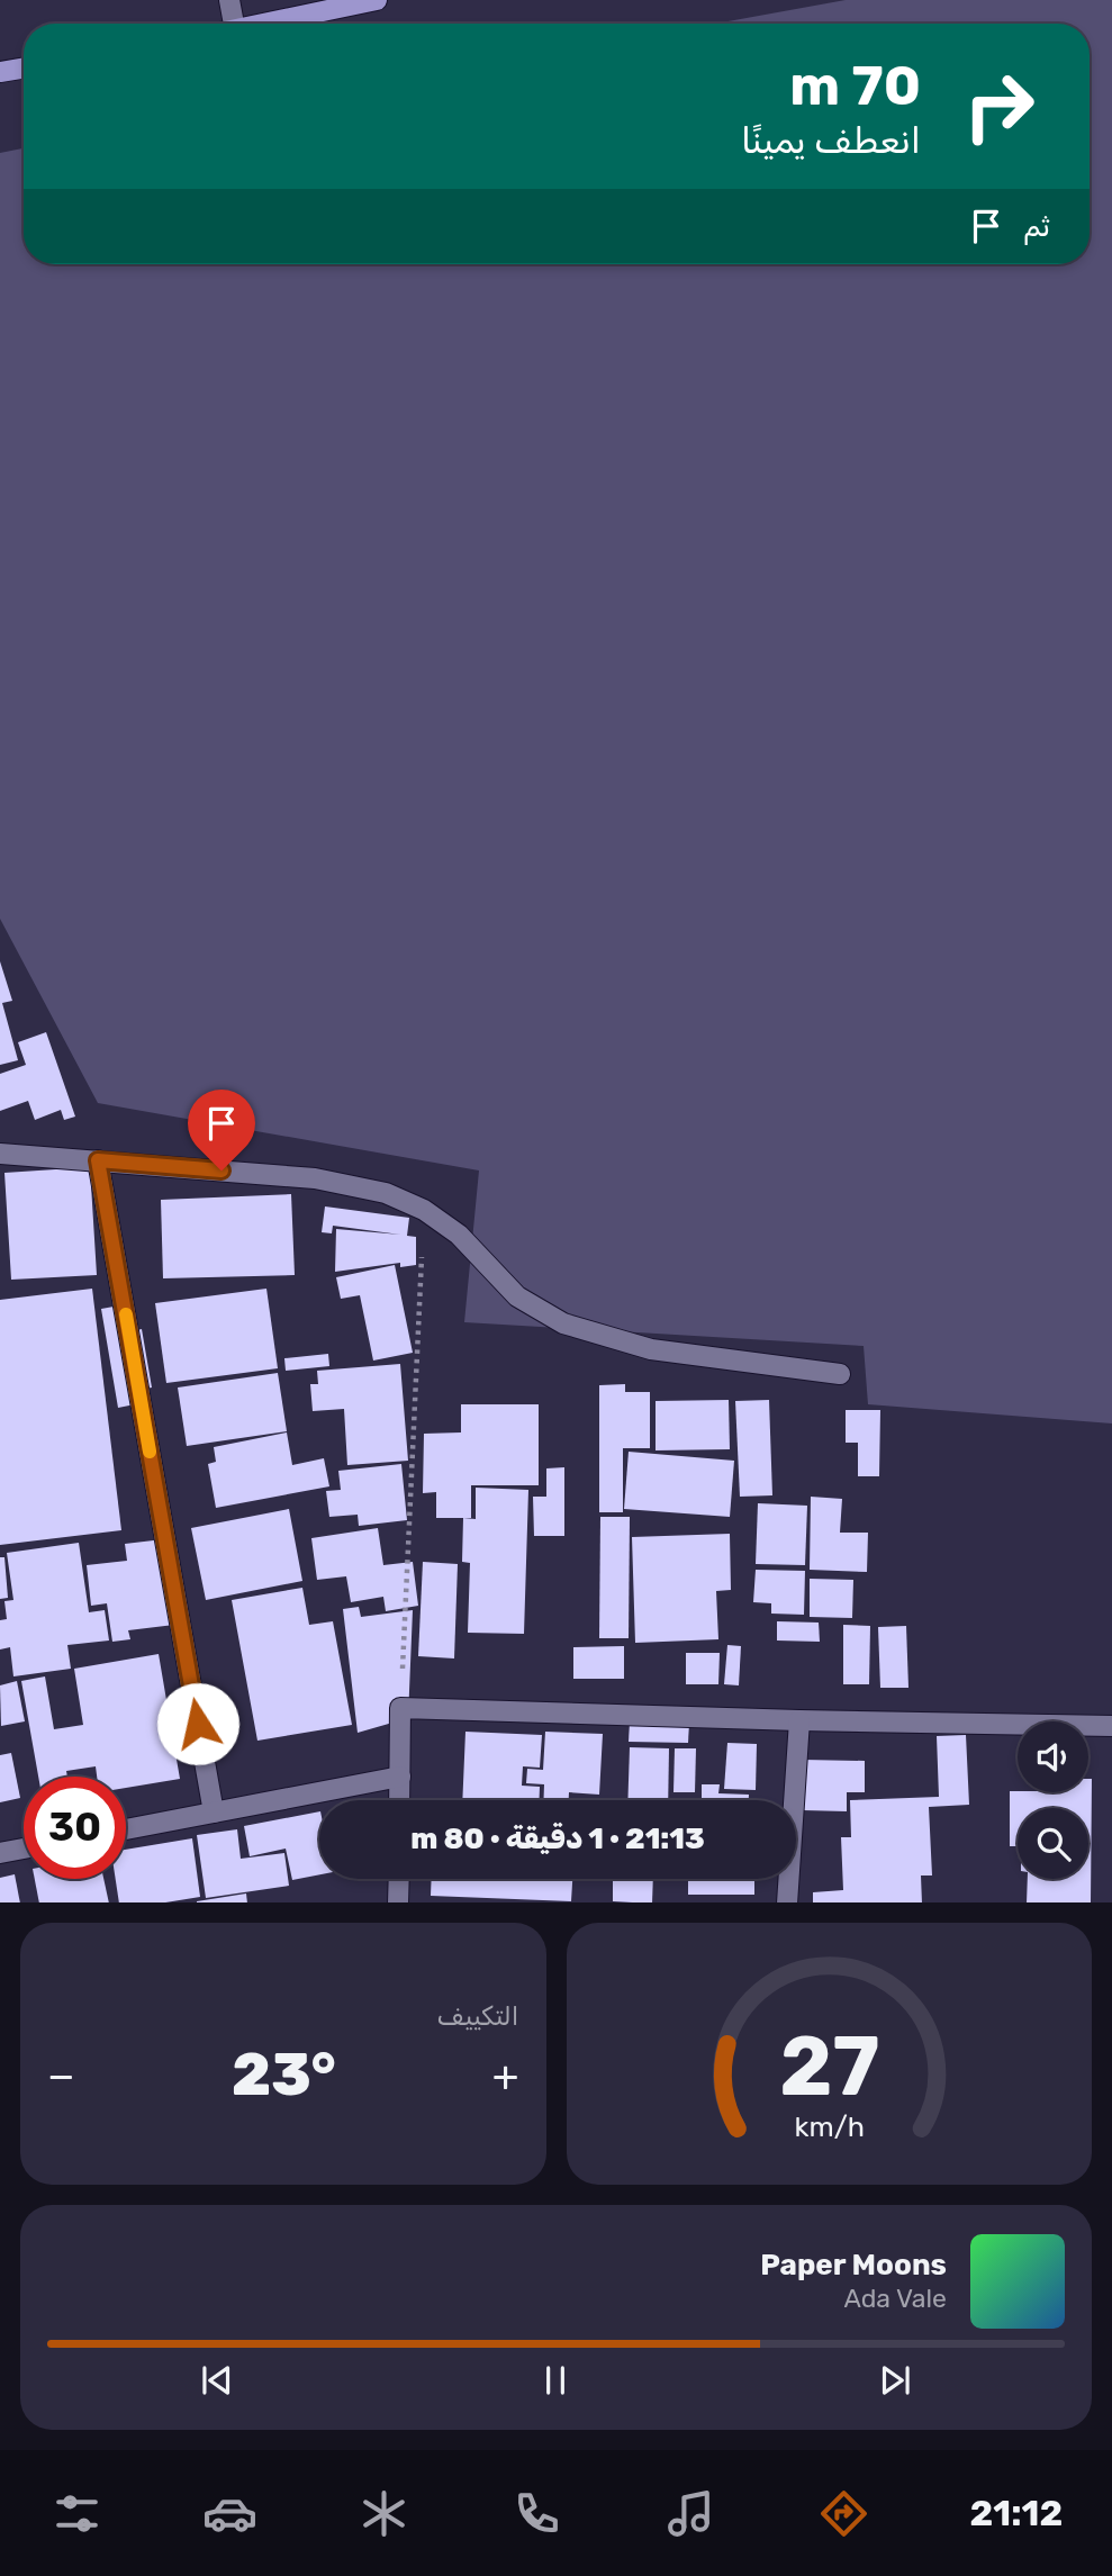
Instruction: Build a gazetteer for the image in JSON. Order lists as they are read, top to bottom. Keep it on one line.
{"page":{"turn":["70 m","انعطف يمينًا"],"then":"ثم","limit":"30","trip":"21:13 · 1 دقيقة · 80 m","tile":"التكييف","heat":["−","23°","+"],"song":["Paper Moons","Ada Vale"],"tabs":"21:12","gauge":["27","km/h"]}}
